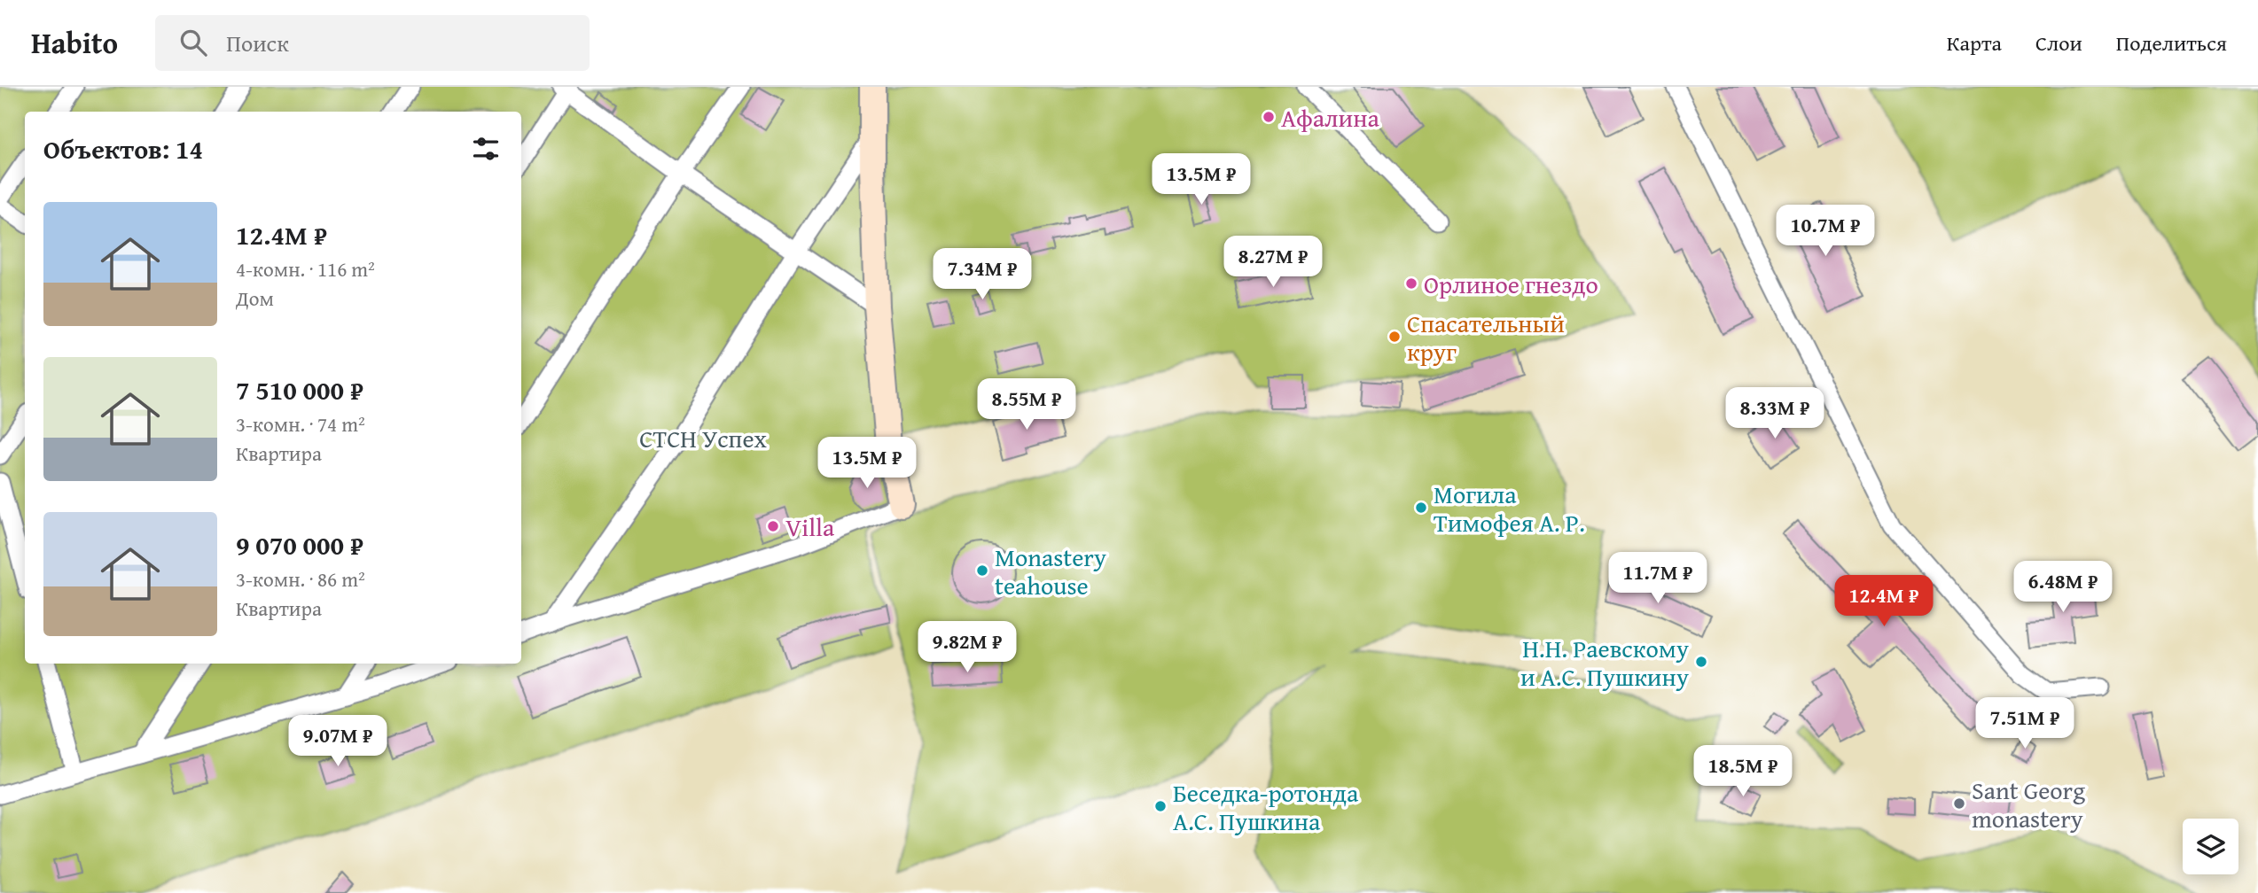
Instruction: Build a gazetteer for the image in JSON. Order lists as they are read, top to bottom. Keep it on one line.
{"parks":["СТСН Успех"],"places":["Афалина","Орлиное гнездо","Спасательный круг","Могила Тимофея А. Р.","Villa","Monastery teahouse","Н.Н. Раевскому и А.С. Пушкину","Sant Georg monastery","Беседка-ротонда А.С. Пушкина"],"page":{"header":"Habito","search":"Поиск","nav":["Карта","Слои","Поделиться"],"heading":"Объектов: 14","price":["13.5M ₽","10.7M ₽","8.27M ₽","7.34M ₽","8.55M ₽","8.33M ₽","13.5M ₽","11.7M ₽","6.48M ₽","12.4M ₽","9.82M ₽","7.51M ₽","9.07M ₽","18.5M ₽"],"list":[{"name":"12.4M ₽","note":"4-комн. · 116 m² · Дом"},{"name":"7 510 000 ₽","note":"3-комн. · 74 m² · Квартира"},{"name":"9 070 000 ₽","note":"3-комн. · 86 m² · Квартира"}]}}
